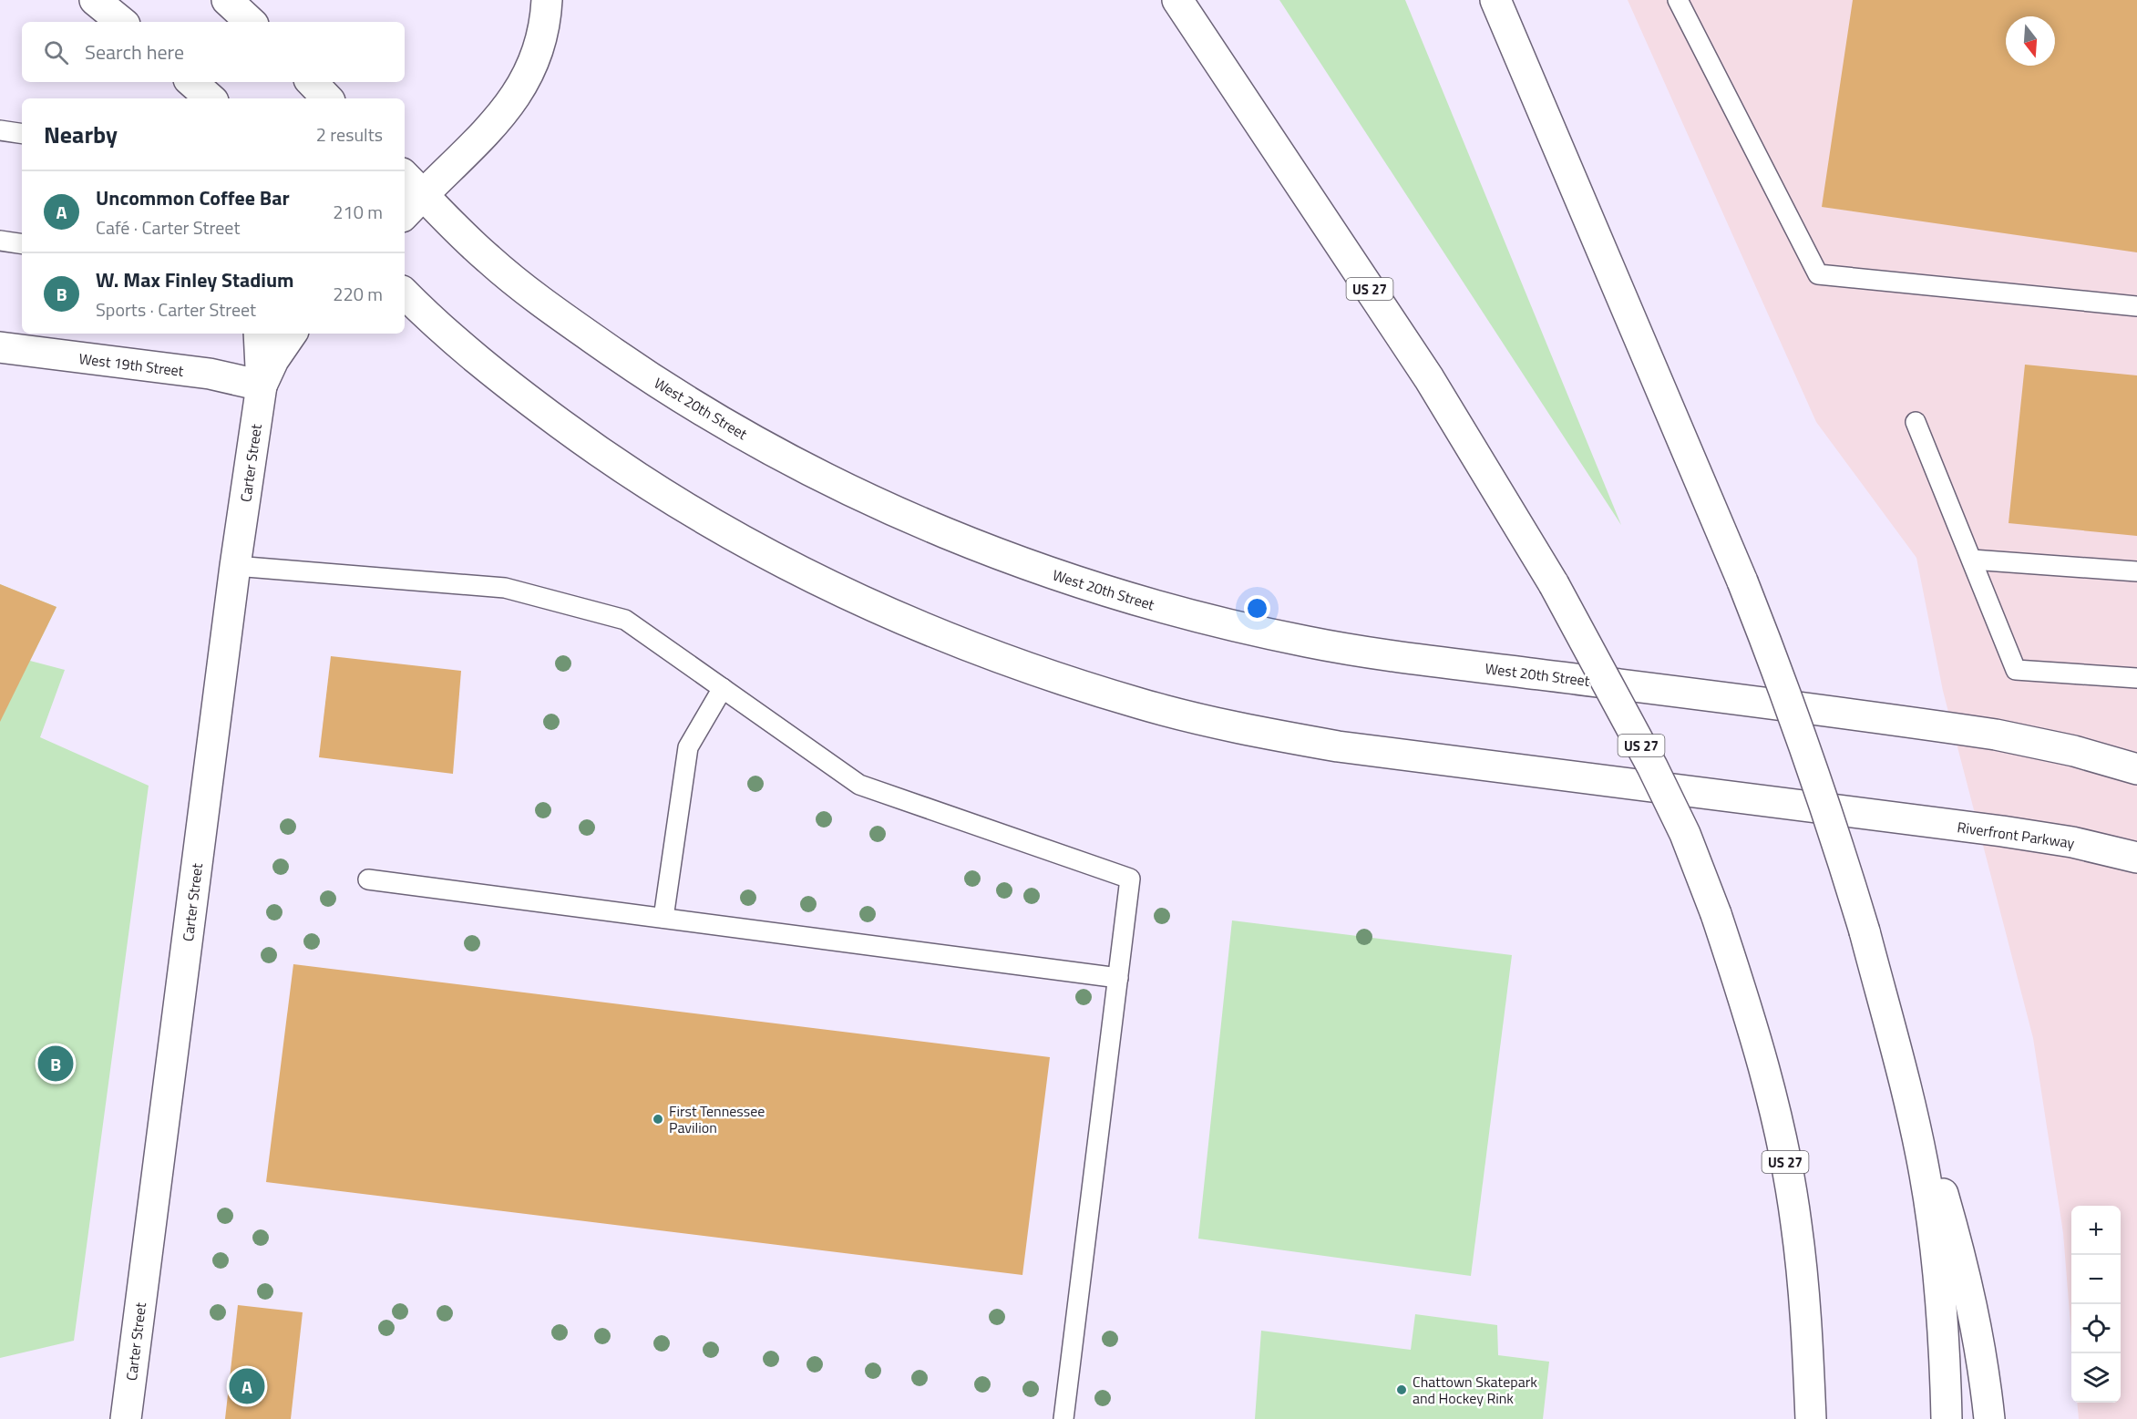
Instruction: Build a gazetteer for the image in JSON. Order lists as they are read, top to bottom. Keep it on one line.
{"streets":{"main road":["US 27","West 19th Street","West 20th Street","Carter Street","Riverfront Parkway"]},"crossings":[["West 19th Street","Carter Street"]],"places":["First Tennessee Pavilion","Chattown Skatepark and Hockey Rink"],"north":"bottom","page":{"search":"Search here","heading":["Nearby","2 results"],"list":[{"mark":"A","name":"Uncommon Coffee Bar","note":"Café · Carter Street","value":"210 m"},{"mark":"B","name":"W. Max Finley Stadium","note":"Sports · Carter Street","value":"220 m"}],"pins":["B","A"],"map_buttons":["+","−"]}}
